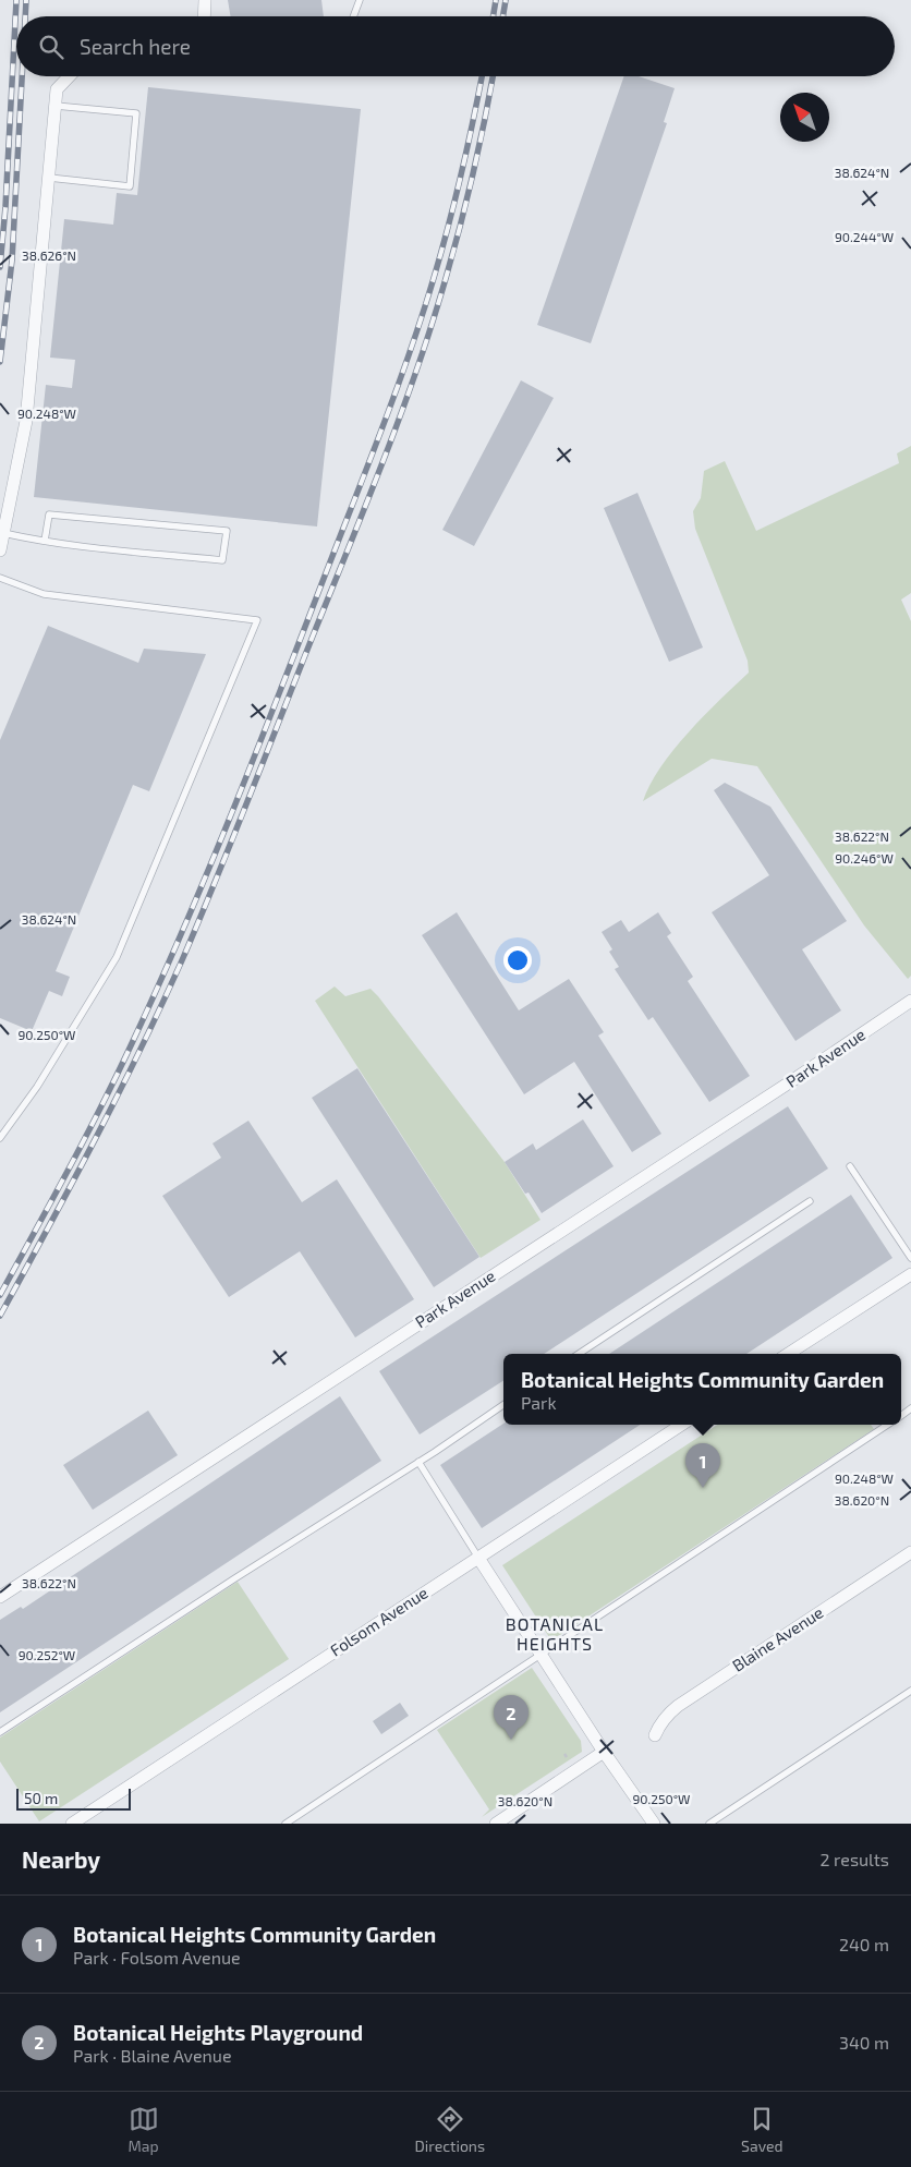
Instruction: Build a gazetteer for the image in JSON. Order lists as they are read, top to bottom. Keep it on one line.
{"streets":{"street":["Park Avenue","Folsom Avenue","Blaine Avenue"]},"districts":["BOTANICAL HEIGHTS"],"scale_bar":"50 m","north":"top left","page":{"search":"Search here","popup":["Botanical Heights Community Garden","Park"],"pins":["1","2"],"scale":"50 m","heading":["Nearby","2 results"],"list":[{"mark":"1","name":"Botanical Heights Community Garden","note":"Park · Folsom Avenue","value":"240 m"},{"mark":"2","name":"Botanical Heights Playground","note":"Park · Blaine Avenue","value":"340 m"}],"nav":["Map","Directions","Saved"]},"coordinates":["38.624°N","90.244°W","38.626°N","90.248°W","38.622°N","90.246°W","90.250°W","38.620°N","90.252°W"]}
